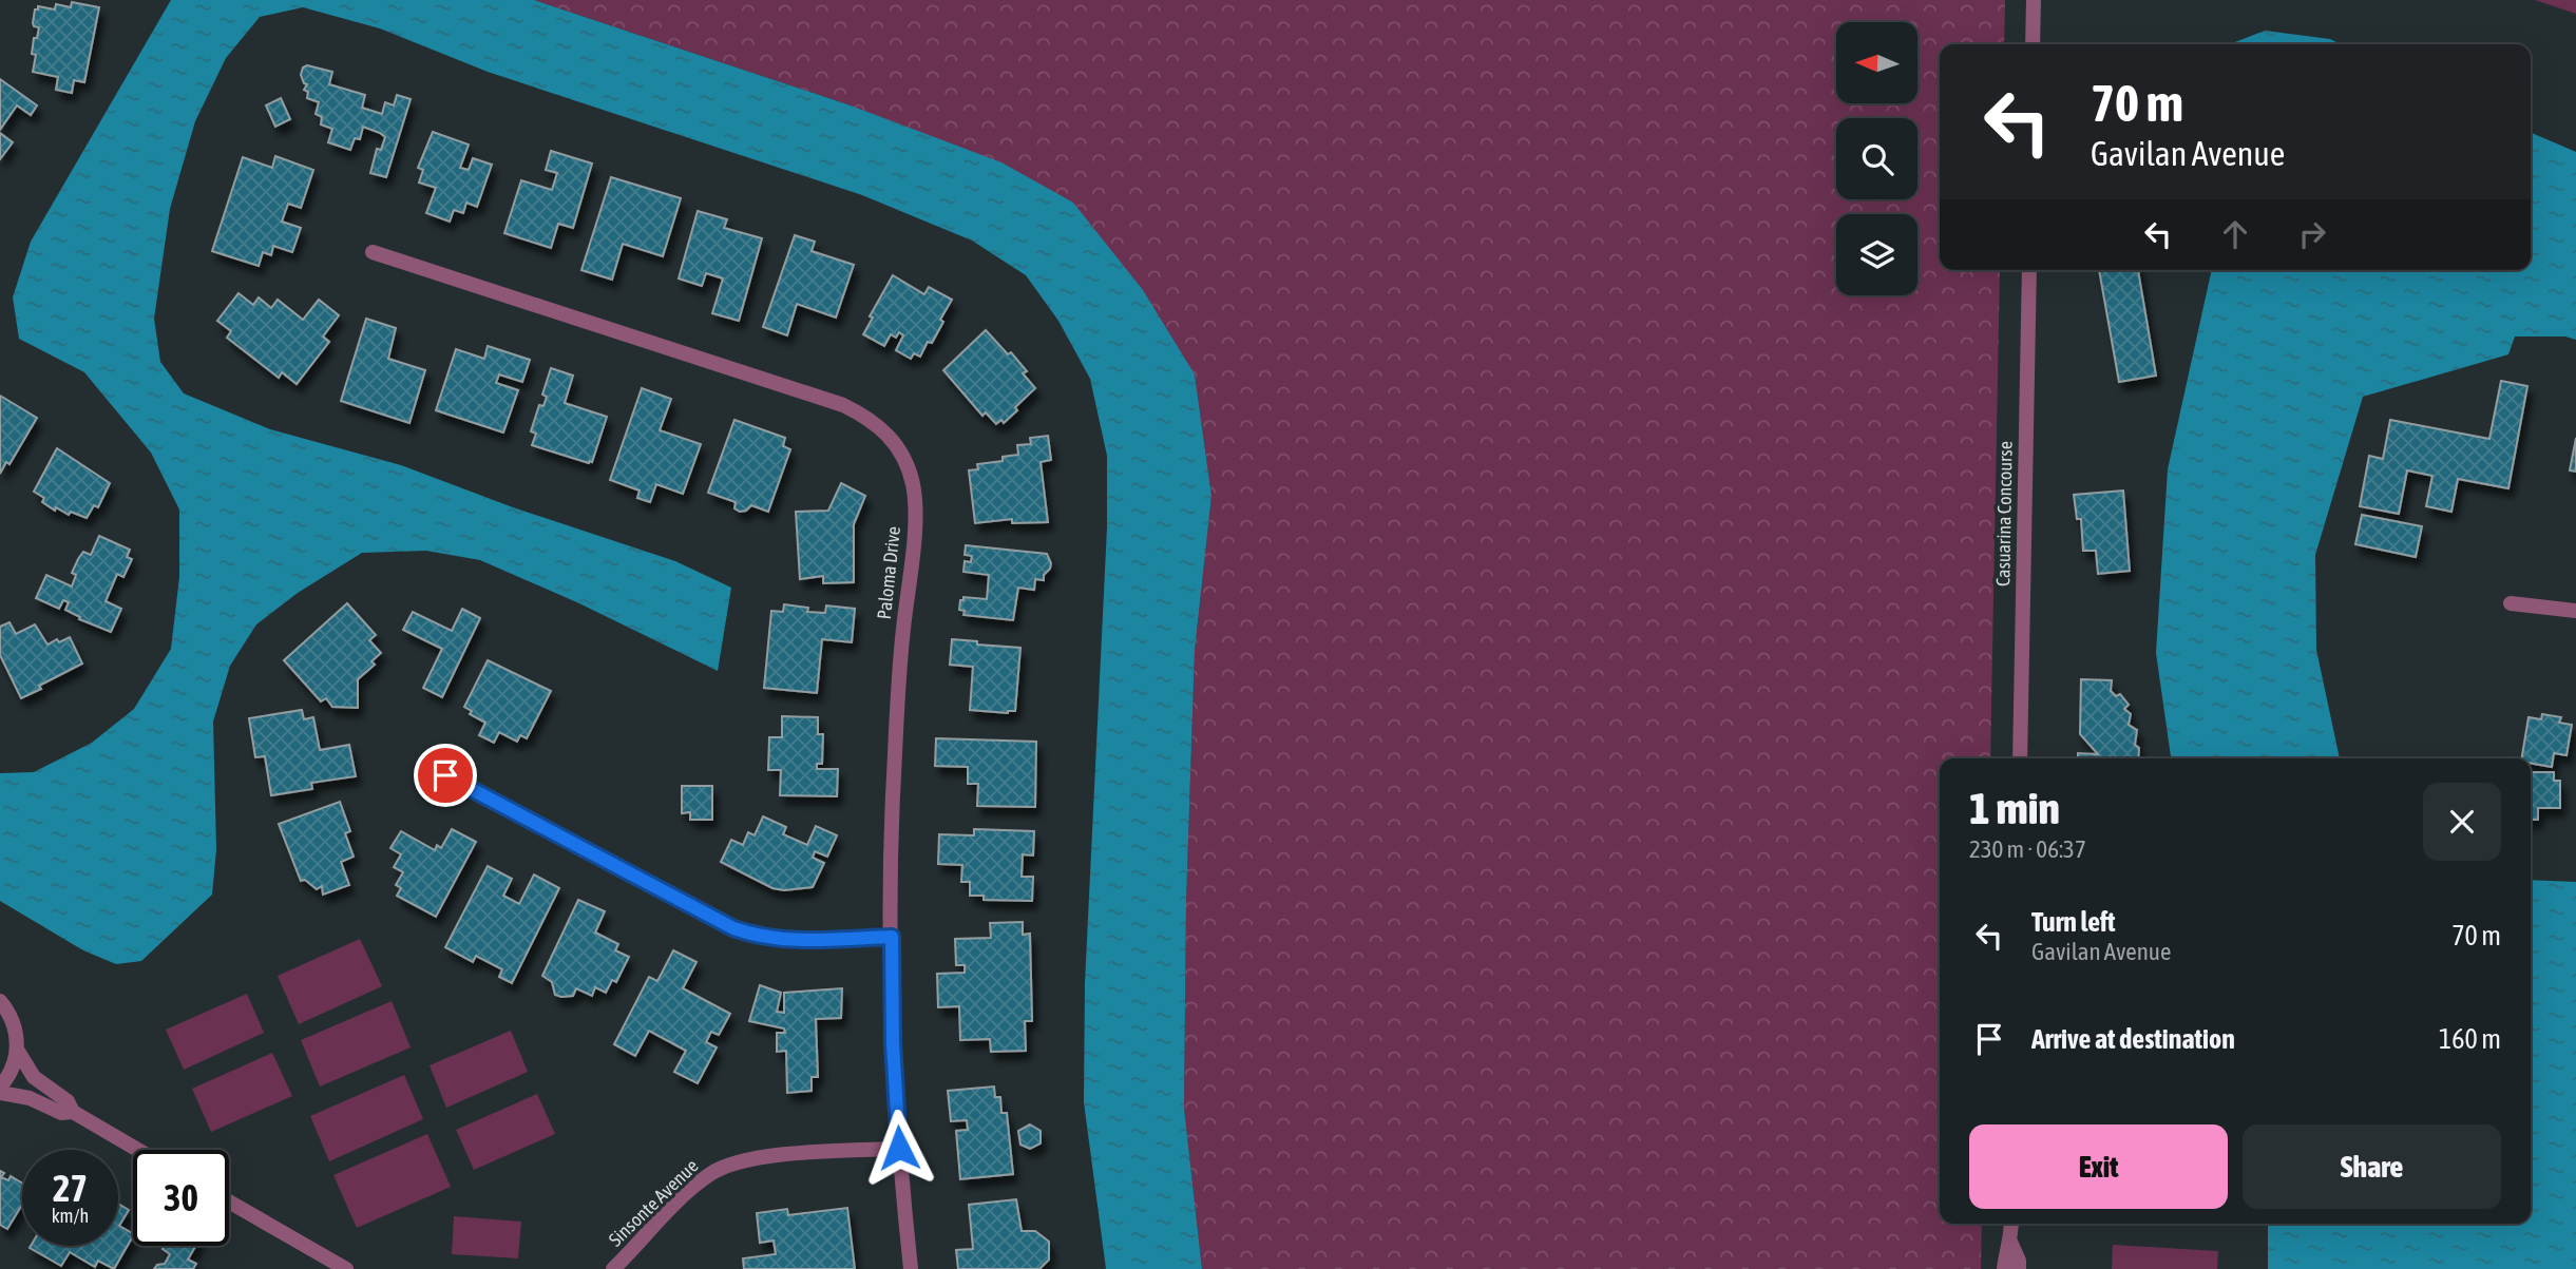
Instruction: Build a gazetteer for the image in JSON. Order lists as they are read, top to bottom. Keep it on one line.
{"streets":{"street":["Casuarina Concourse","Paloma Drive","Sinsonte Avenue"]},"crossings":[["Paloma Drive","Sinsonte Avenue"]],"north":"left","page":{"turn":["70 m","Gavilan Avenue"],"heading":["1 min","230 m · 06:37"],"list":[{"name":"Turn left","note":"Gavilan Avenue","value":"70 m"},{"name":"Arrive at destination","value":"160 m"}],"buttons":["Exit","Share"],"speed":"27 km/h","limit":"30"}}
